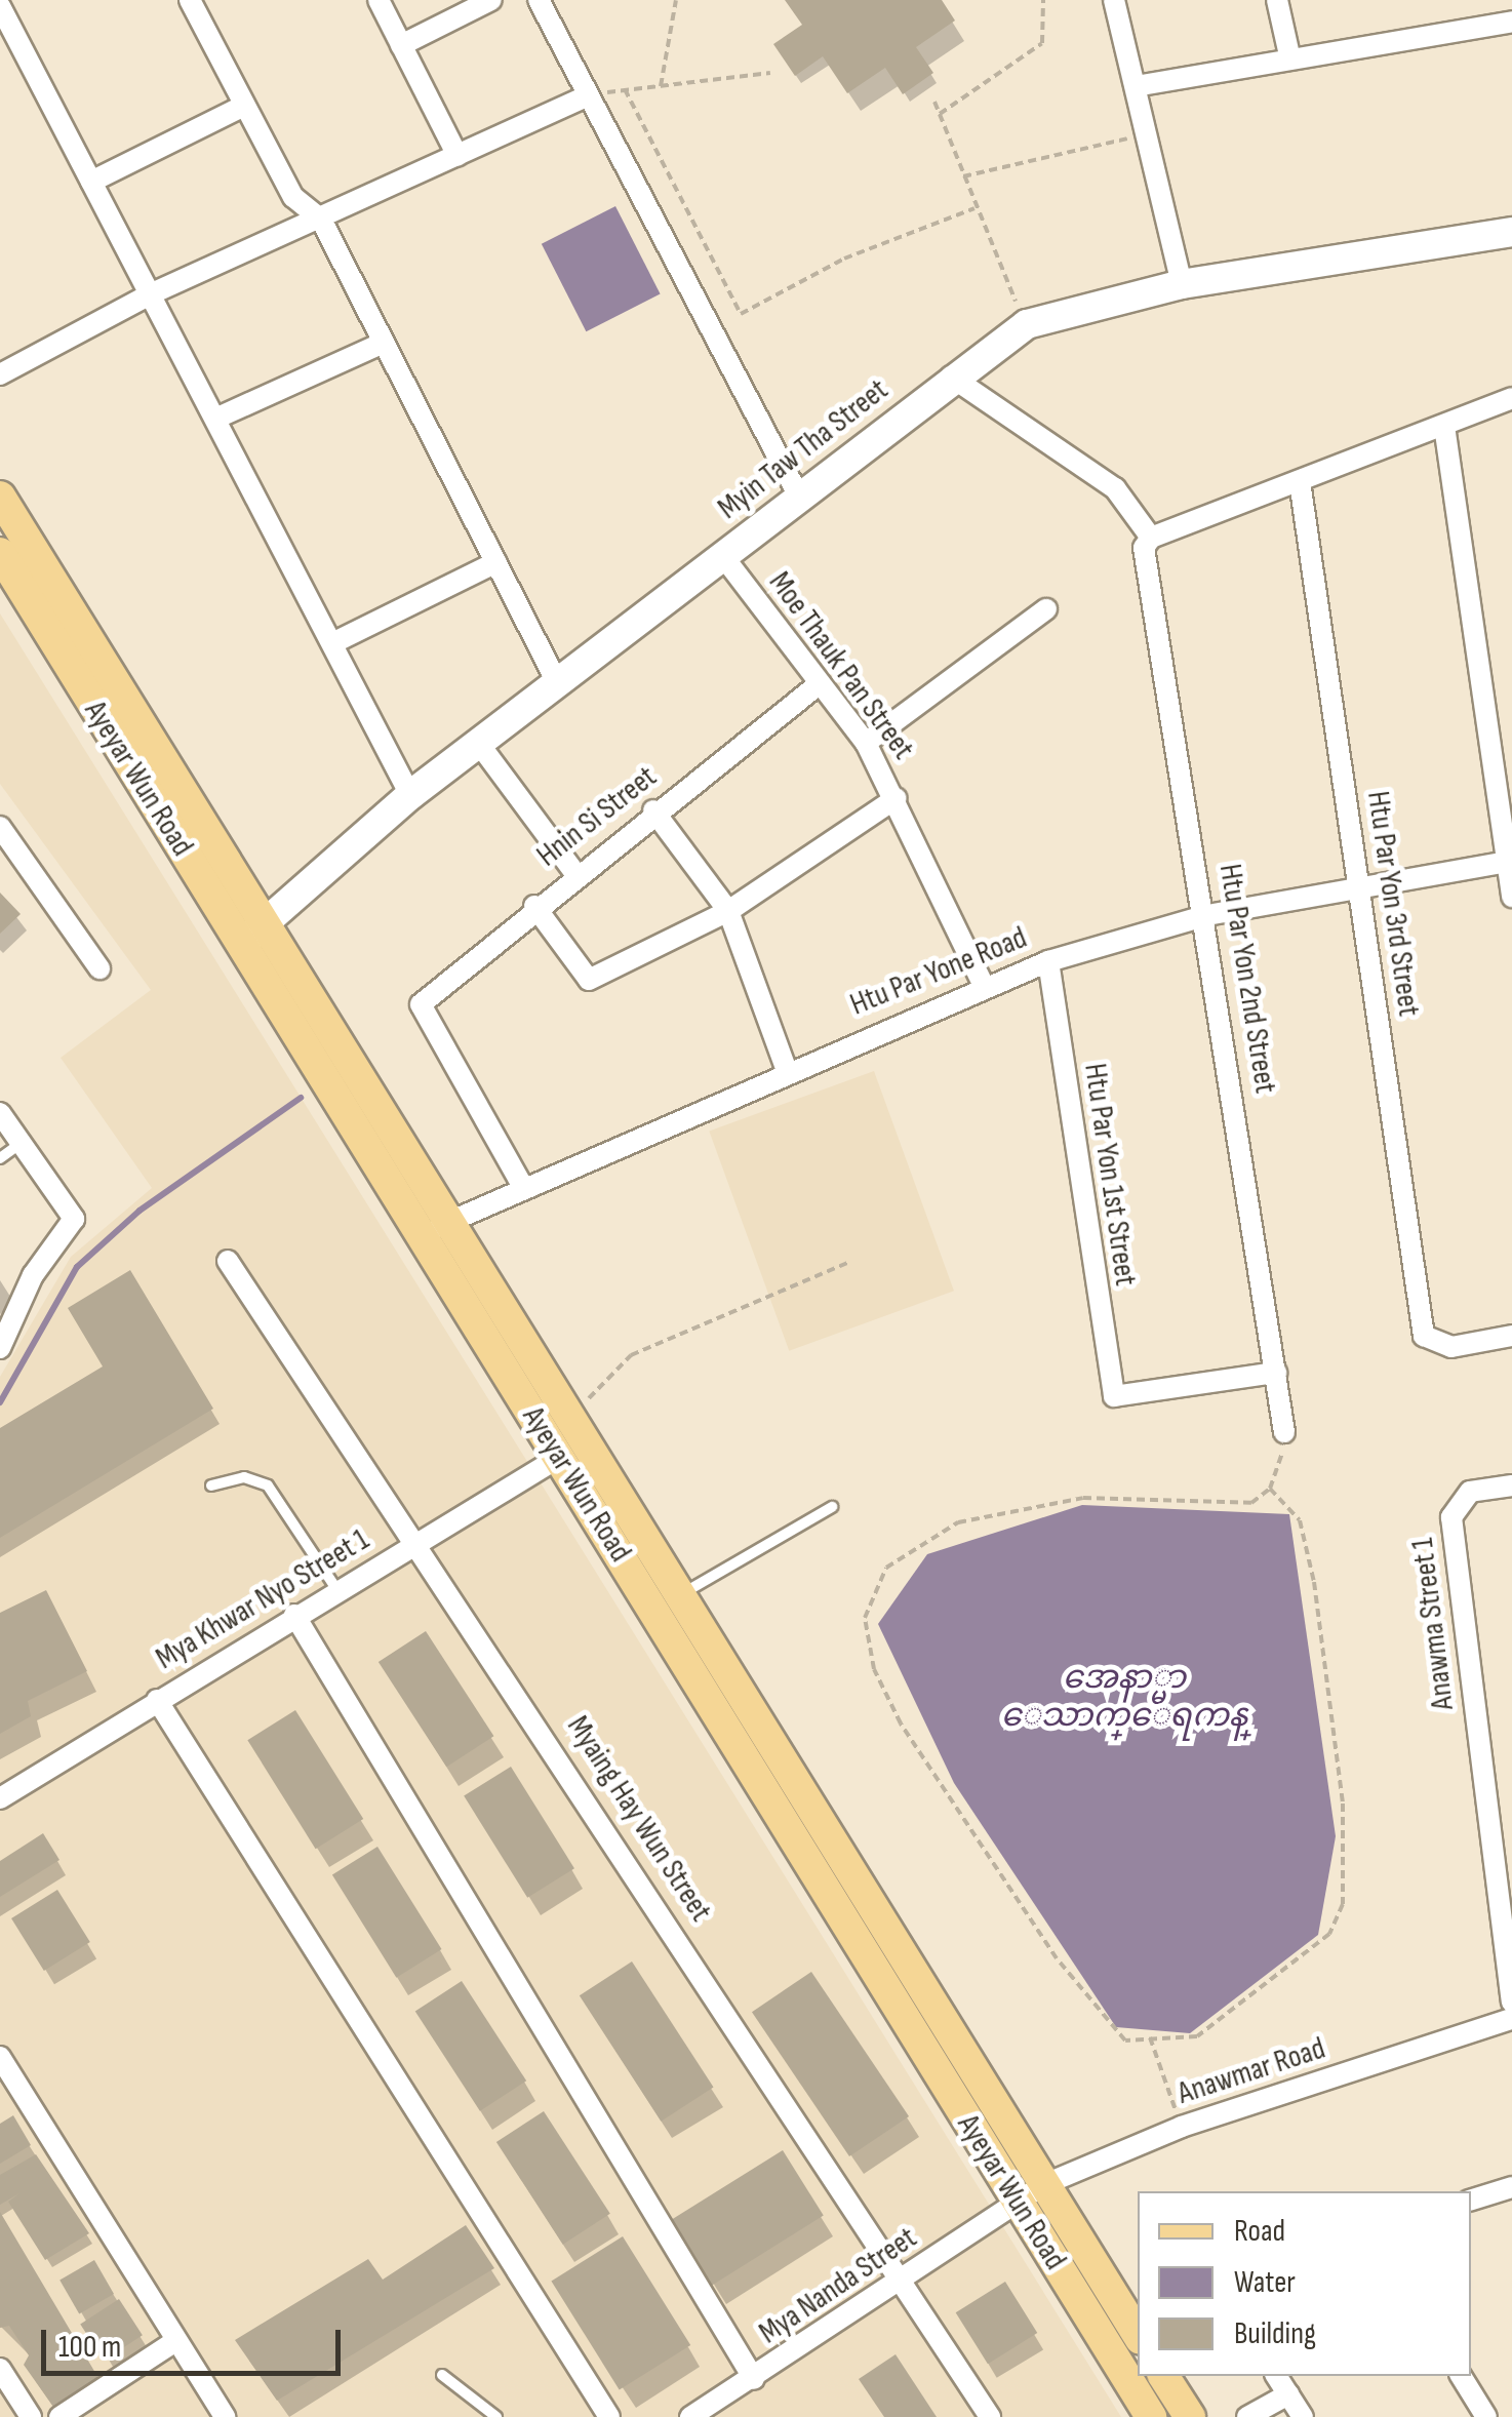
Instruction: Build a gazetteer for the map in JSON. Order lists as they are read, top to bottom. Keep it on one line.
{"streets":{"main road":["Myin Taw Tha Street","Ayeyar Wun Road"],"street":["Moe Thauk Pan Street","Hnin Si Street","Htu Par Yon 3rd Street","Htu Par Yone Road","Htu Par Yon 2nd Street","Htu Par Yon 1st Street","Mya Khwar Nyo Street 1","Anawma Street 1","Myaing Hay Wun Street","Anawmar Road","Mya Nanda Street"]},"crossings":[["Myin Taw Tha Street","Moe Thauk Pan Street"],["Myin Taw Tha Street","Ayeyar Wun Road"],["Moe Thauk Pan Street","Hnin Si Street"],["Moe Thauk Pan Street","Htu Par Yone Road"],["Ayeyar Wun Road","Htu Par Yone Road"],["Ayeyar Wun Road","Mya Khwar Nyo Street 1"],["Ayeyar Wun Road","Anawmar Road"],["Ayeyar Wun Road","Mya Nanda Street"],["Hnin Si Street","Htu Par Yone Road"],["Htu Par Yon 3rd Street","Htu Par Yone Road"],["Htu Par Yone Road","Htu Par Yon 2nd Street"],["Htu Par Yone Road","Htu Par Yon 1st Street"],["Htu Par Yon 2nd Street","Htu Par Yon 1st Street"],["Mya Khwar Nyo Street 1","Myaing Hay Wun Street"],["Myaing Hay Wun Street","Mya Nanda Street"],["Anawmar Road","Mya Nanda Street"]],"water":["အေနာ္မာ ေသာက္ေရကန္"],"legend":["Road","Water","Building"],"scale_bar":"100 m"}
